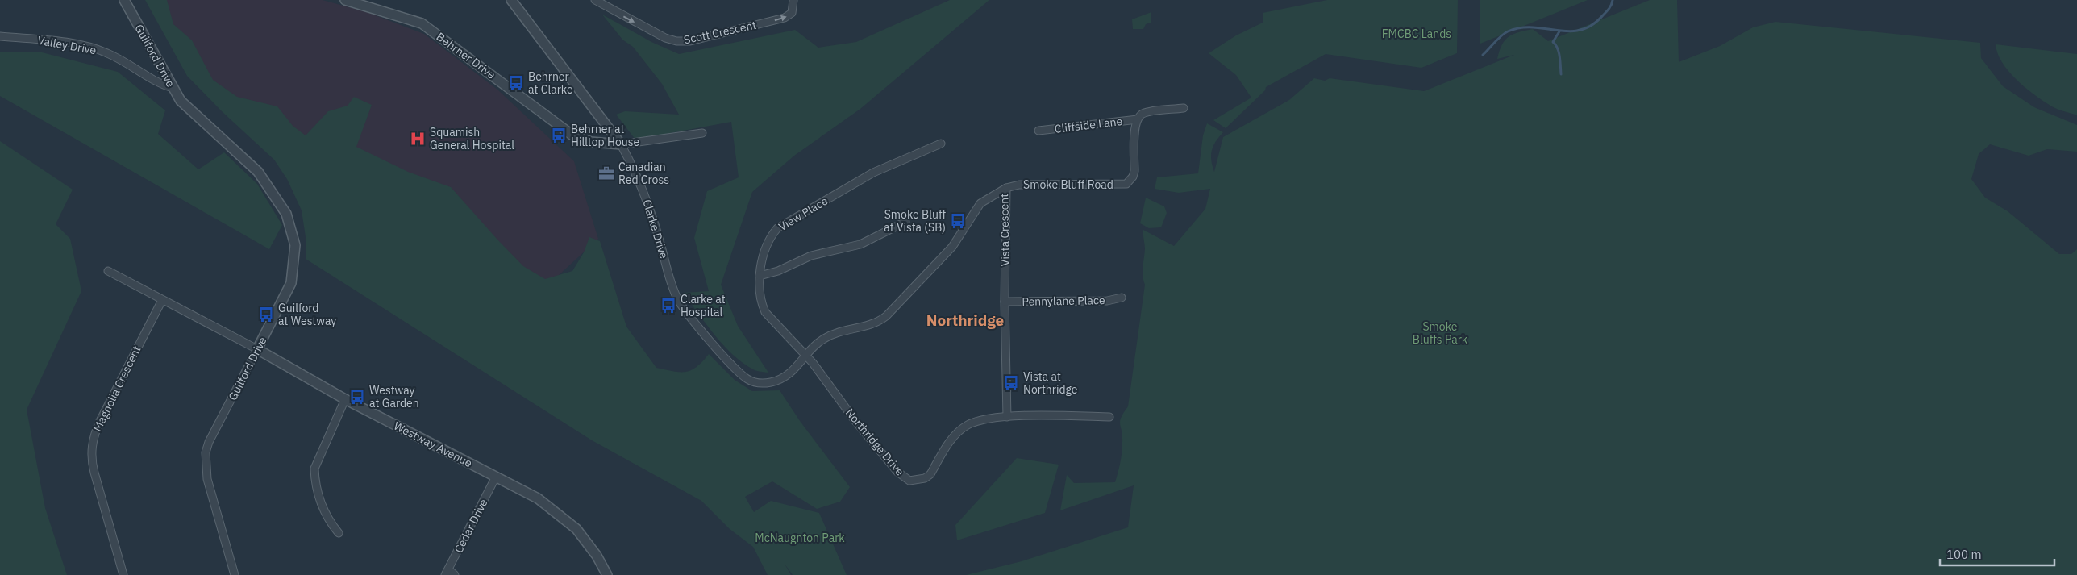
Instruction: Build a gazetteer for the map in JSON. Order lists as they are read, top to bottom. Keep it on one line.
{"streets":{"street":["Scott Crescent","Valley Drive","Guilford Drive","Behrner Drive","Cliffside Lane","Smoke Bluff Road","View Place","Clarke Drive","Vista Crescent","Pennylane Place","Magnolia Crescent","Northridge Drive","Westway Avenue","Cedar Drive"]},"crossings":[["Valley Drive","Guilford Drive"],["Guilford Drive","Westway Avenue"],["Behrner Drive","Clarke Drive"],["Cliffside Lane","Smoke Bluff Road"],["Smoke Bluff Road","Vista Crescent"],["View Place","Clarke Drive"],["View Place","Vista Crescent"],["View Place","Northridge Drive"],["Clarke Drive","Vista Crescent"],["Clarke Drive","Northridge Drive"],["Vista Crescent","Pennylane Place"],["Vista Crescent","Northridge Drive"],["Magnolia Crescent","Westway Avenue"],["Westway Avenue","Cedar Drive"]],"one_way":["Scott Crescent"],"districts":["Northridge"],"parks":["FMCBC Lands","Smoke Bluffs Park","McNaugnton Park"],"places":{"bus stop":["Behrner at Clarke","Behrner at Hilltop House","Smoke Bluff at Vista (SB)","Clarke at Hospital","Guilford at Westway","Vista at Northridge","Westway at Garden"],"hospital":["Squamish General Hospital"],"office":["Canadian Red Cross"]},"scale_bar":"100 m"}
